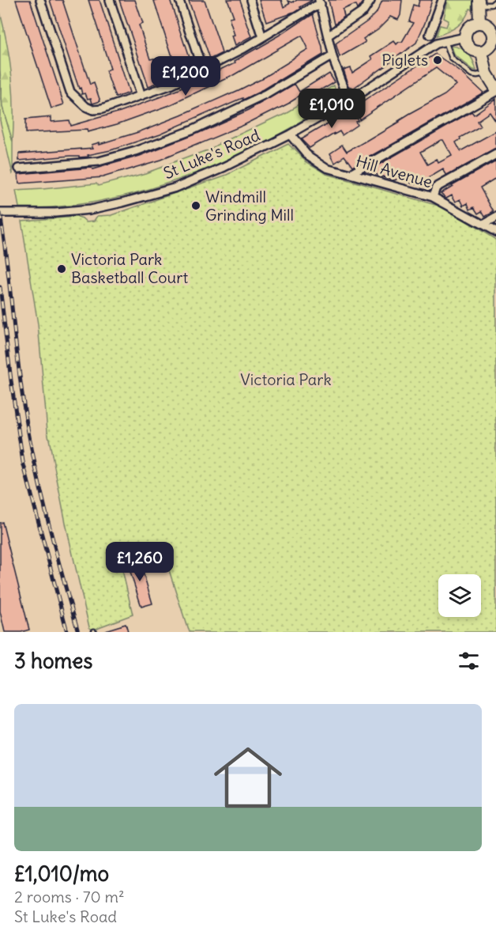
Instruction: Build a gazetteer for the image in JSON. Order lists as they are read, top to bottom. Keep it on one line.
{"streets":{"street":["St Luke's Road","Hill Avenue"]},"crossings":[["St Luke's Road","Hill Avenue"]],"parks":["Victoria Park"],"places":["Piglets","Windmill Grinding Mill","Victoria Park Basketball Court"],"page":{"price":["£1,200","£1,010","£1,260"],"heading":"3 homes","list":[{"name":"£1,010/mo","note":"2 rooms · 70 m² · St Luke's Road"}]}}
